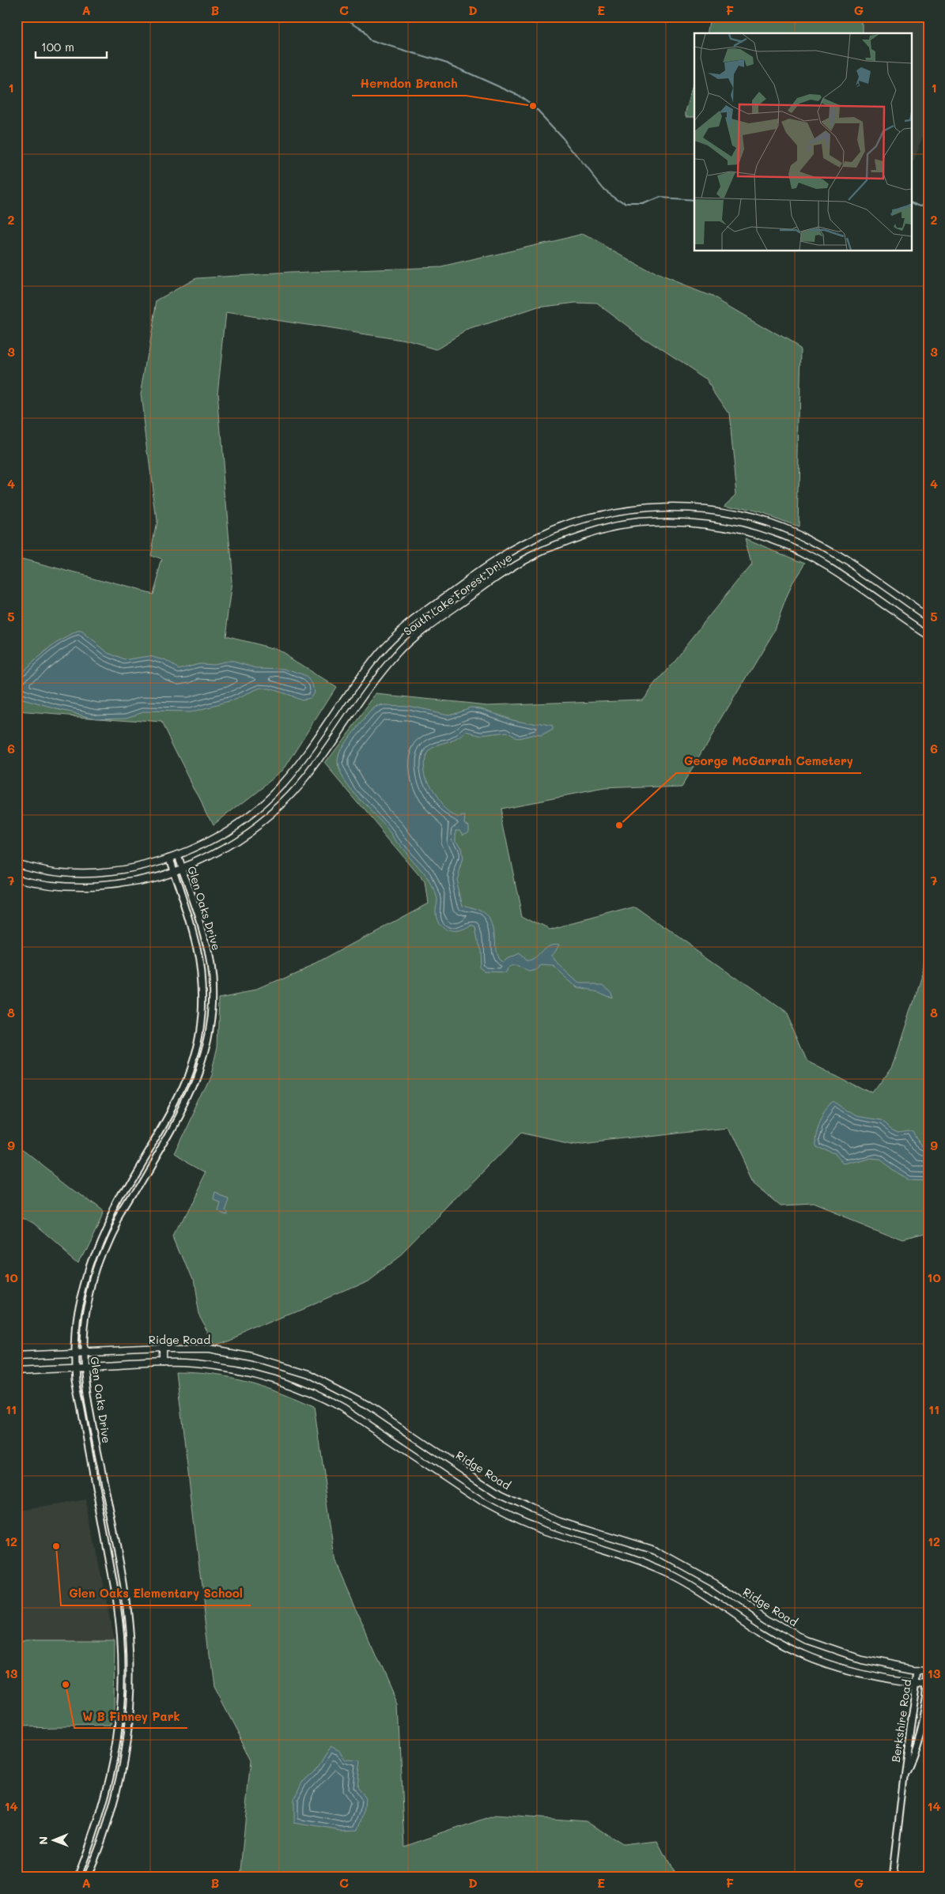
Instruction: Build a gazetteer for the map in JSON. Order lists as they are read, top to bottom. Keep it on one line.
{"streets":{"main road":["South Lake Forest Drive","Ridge Road"],"street":["Glen Oaks Drive","Berkshire Road"]},"crossings":[["South Lake Forest Drive","Glen Oaks Drive"],["Glen Oaks Drive","Ridge Road"],["Ridge Road","Berkshire Road"]],"places":["Herndon Branch","George McGarrah Cemetery","Glen Oaks Elementary School","W B Finney Park"],"scale_bar":"100 m","north":"left","grid":{"columns":["A","B","C","D","E","F","G"],"rows":["1","2","3","4","5","6","7","8","9","10","11","12","13","14"]}}
